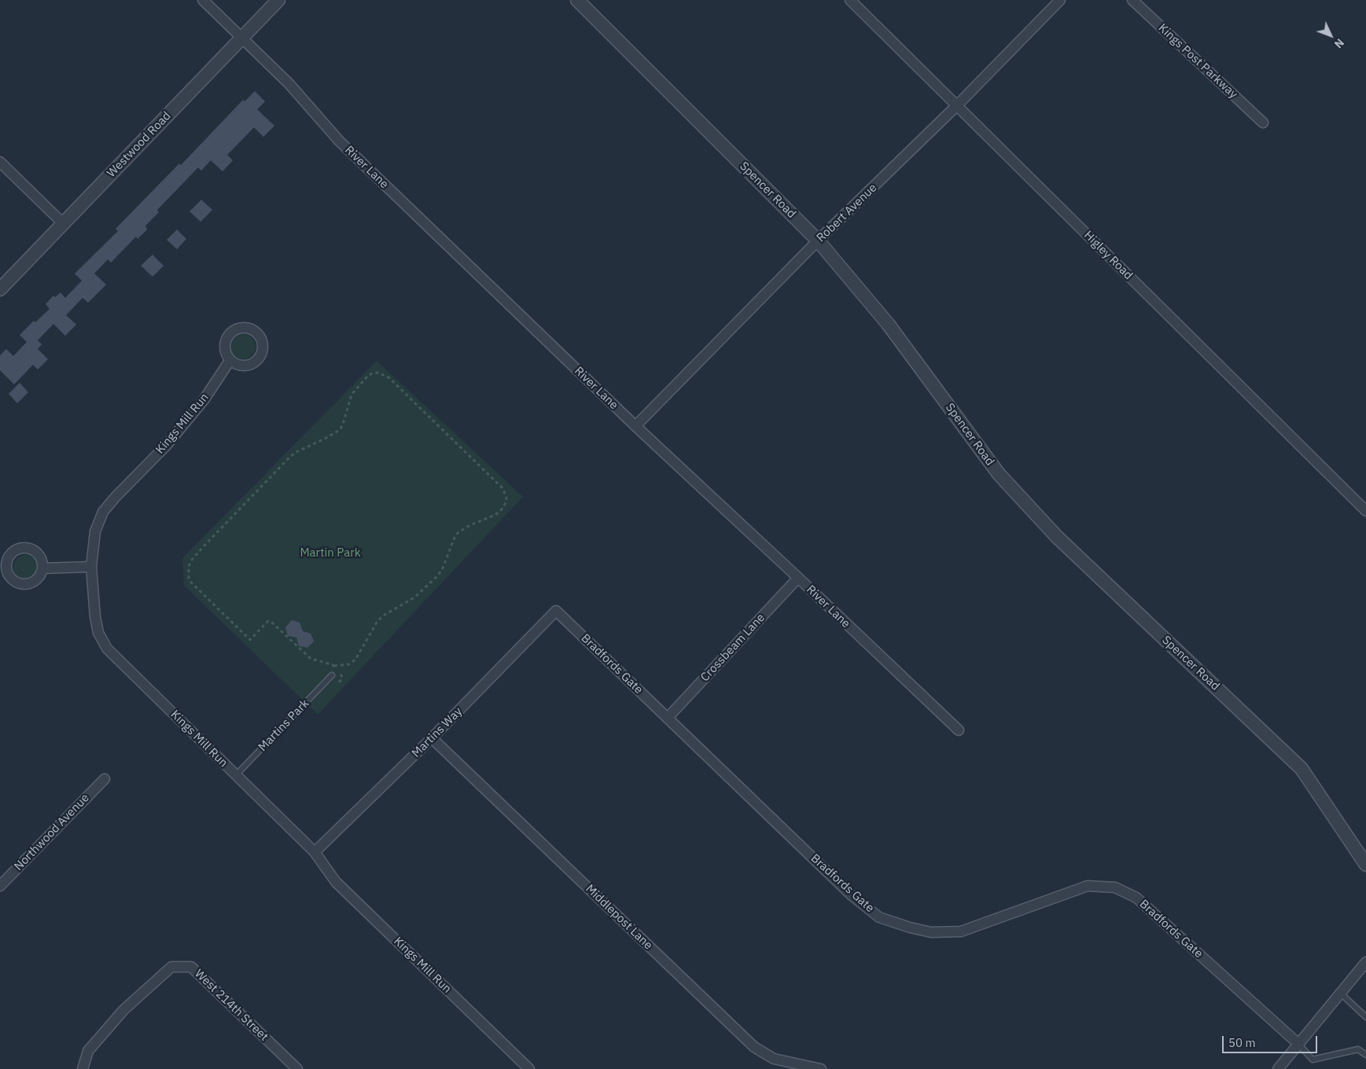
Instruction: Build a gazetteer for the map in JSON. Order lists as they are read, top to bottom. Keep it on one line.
{"streets":{"street":["Kings Post Parkway","Westwood Road","River Lane","Spencer Road","Robert Avenue","Higley Road","Kings Mill Run","Crossbeam Lane","Bradfords Gate","Martins Way","Northwood Avenue","Middlepost Lane","West 214th Street"],"lane":["Martins Park"]},"crossings":[["Westwood Road","River Lane"],["River Lane","Robert Avenue"],["River Lane","Crossbeam Lane"],["Spencer Road","Robert Avenue"],["Robert Avenue","Higley Road"],["Kings Mill Run","Martins Park"],["Kings Mill Run","Martins Way"],["Crossbeam Lane","Bradfords Gate"],["Bradfords Gate","Martins Way"],["Martins Way","Middlepost Lane"]],"parks":["Martin Park"],"scale_bar":"50 m","north":"bottom right"}
